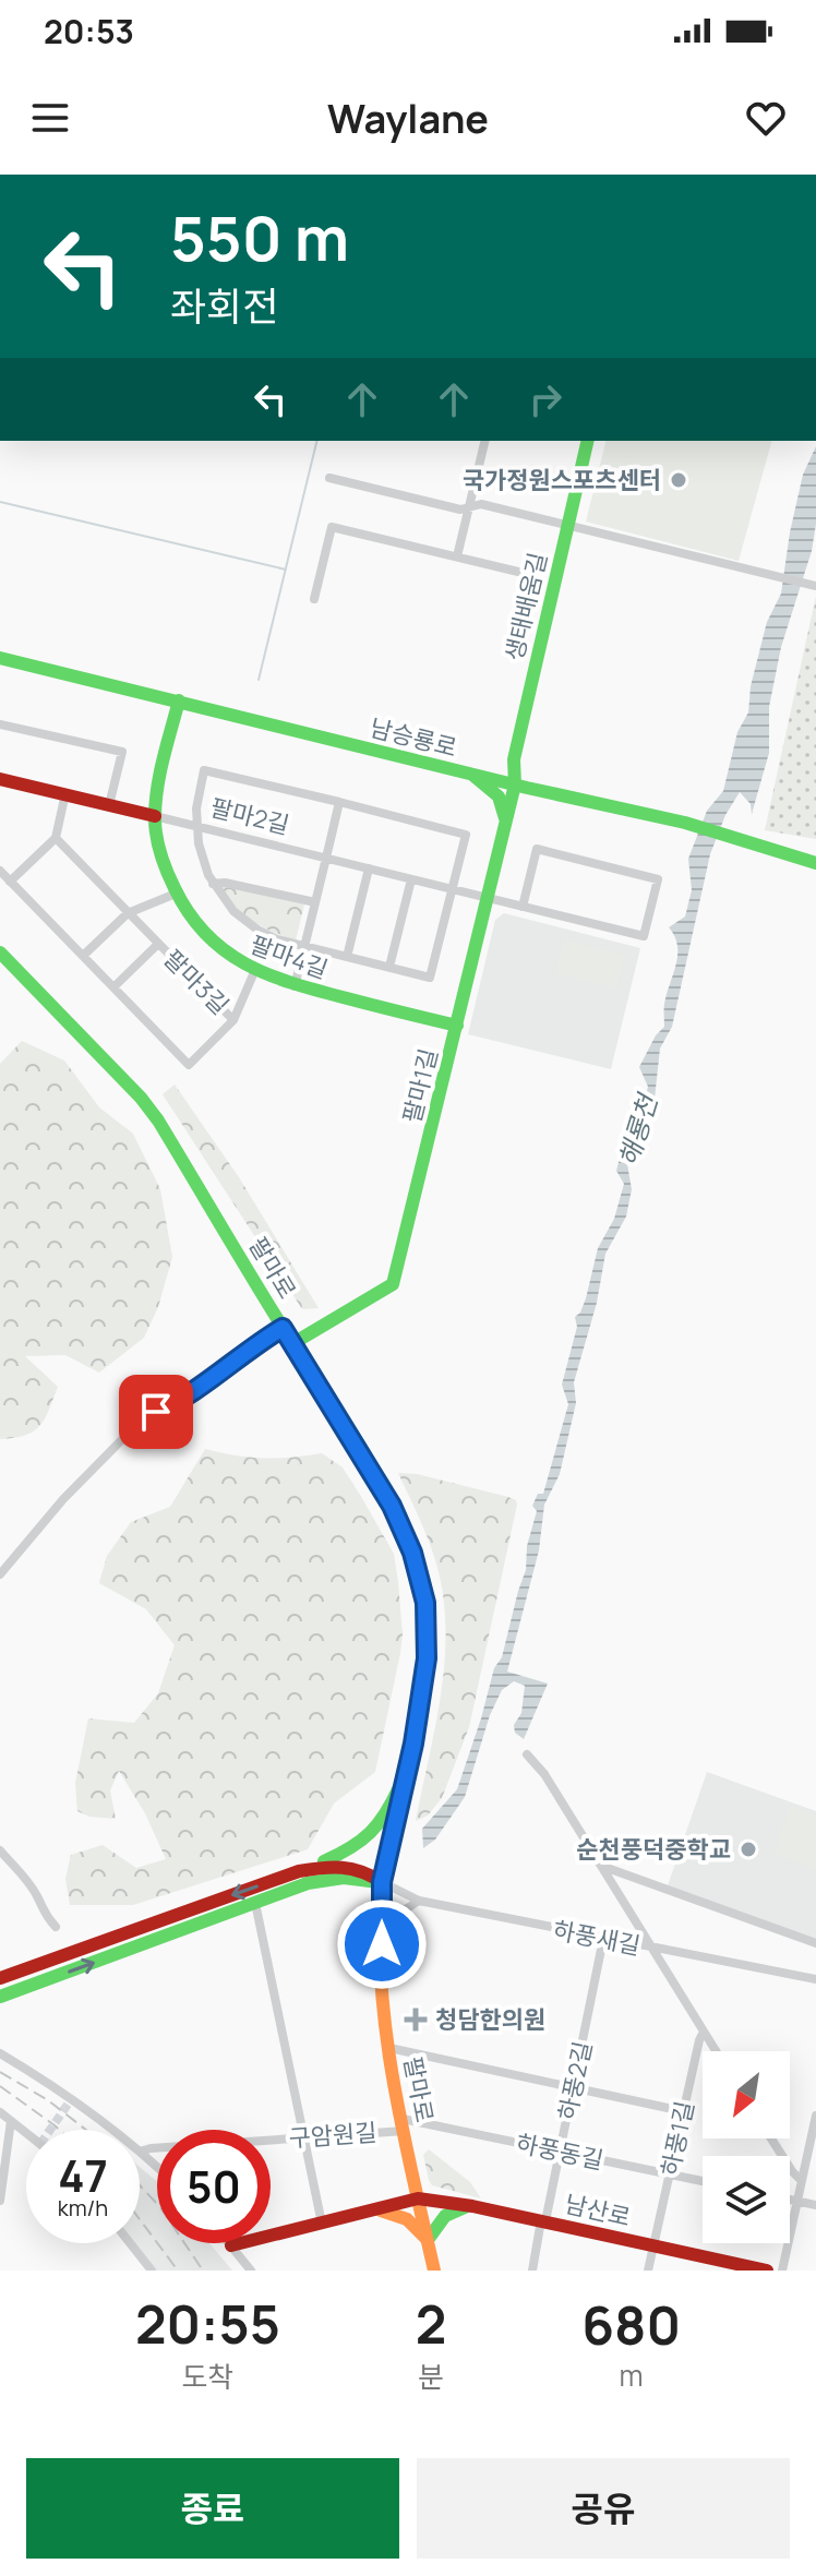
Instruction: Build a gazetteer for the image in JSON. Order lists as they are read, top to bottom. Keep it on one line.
{"streets":{"main road":["생태배움길","남승룡로","팔마2길","팔마4길","팔마1길","팔마로","남산로"],"street":["팔마3길","하풍새길","하풍2길","구암원길","하풍1길","하풍동길"]},"crossings":[["생태배움길","남승룡로"],["생태배움길","팔마1길"],["남승룡로","팔마4길"],["남승룡로","팔마1길"],["팔마2길","팔마4길"],["팔마2길","팔마1길"],["팔마4길","팔마1길"],["팔마1길","팔마로"],["팔마로","하풍새길"],["팔마로","구암원길"],["팔마로","하풍동길"],["팔마로","남산로"],["하풍새길","하풍2길"],["하풍2길","하풍동길"],["하풍2길","남산로"],["구암원길","하풍동길"],["하풍1길","하풍동길"],["하풍1길","남산로"]],"water":["해룡천"],"places":{"other":["국가정원스포츠센터","순천풍덕중학교"],"health":["청담한의원"]},"north":"bottom left","page":{"status":"20:53","header":"Waylane","turn":["550 m","좌회전"],"speed":"47 km/h","limit":"50","eta":["20:55","도착","2","분","680","m"],"buttons":["종료","공유"]}}
